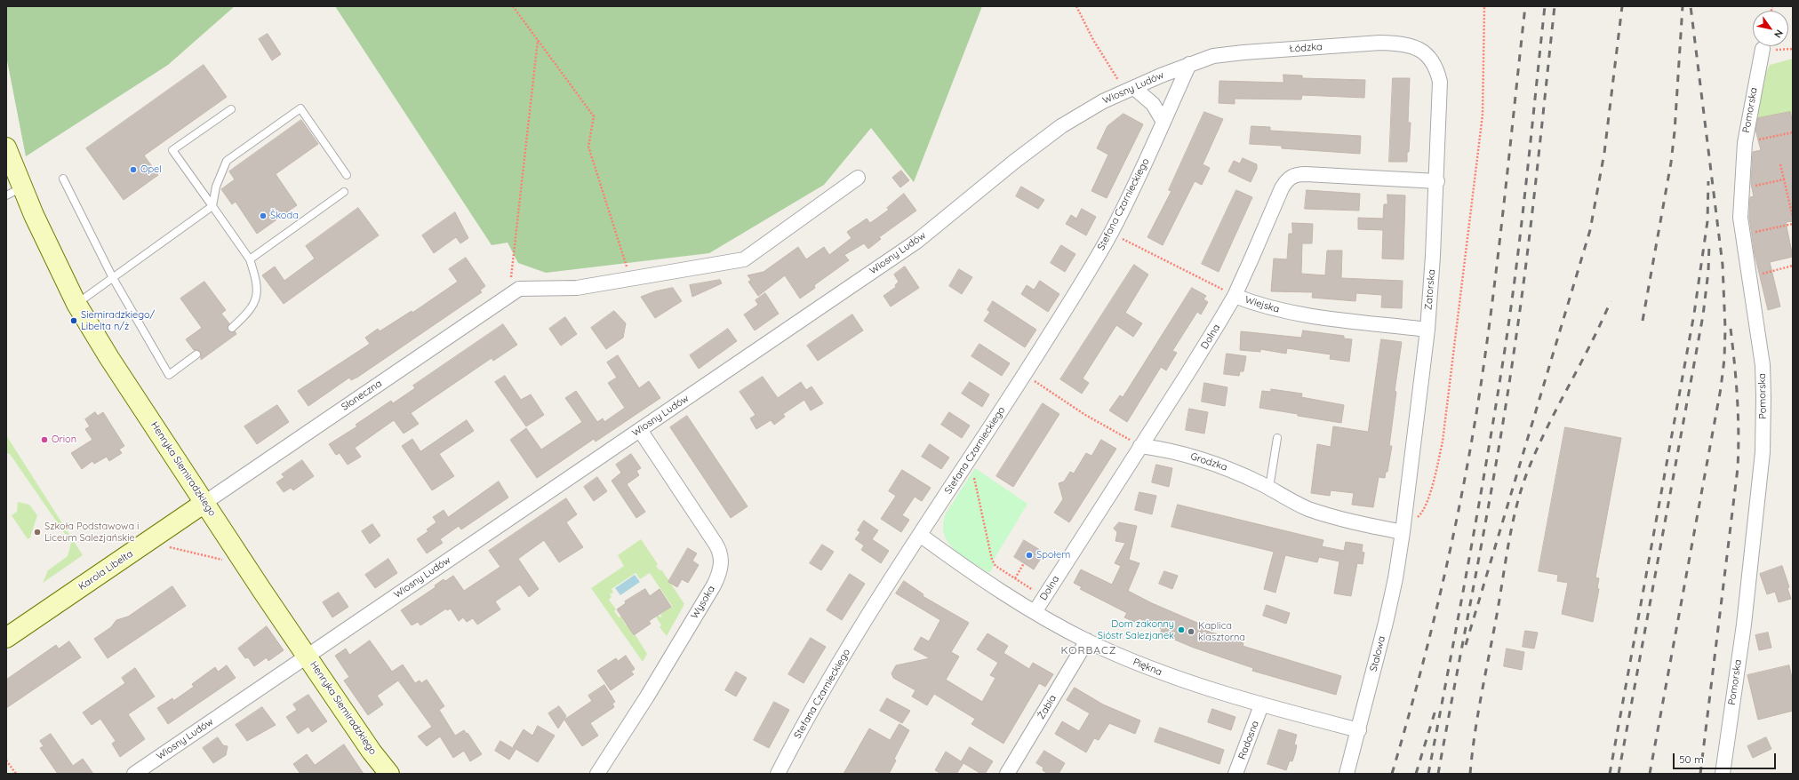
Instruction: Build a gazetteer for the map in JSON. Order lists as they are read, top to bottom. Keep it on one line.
{"streets":{"main road":["Henryka Siemiradzkiego","Karola Libelta"],"street":["Łódzka","Wiosny Ludów","Pomorska","Stefana Czarnieckiego","Zatorska","Wiejska","Dolna","Słoneczna","Grodzka","Wysoka","Stalowa","Piękna","Żabia","Radosna"]},"crossings":[["Łódzka","Wiosny Ludów"],["Łódzka","Stefana Czarnieckiego"],["Łódzka","Zatorska"],["Wiosny Ludów","Stefana Czarnieckiego"],["Wiosny Ludów","Henryka Siemiradzkiego"],["Wiosny Ludów","Wysoka"],["Stefana Czarnieckiego","Wiejska"],["Stefana Czarnieckiego","Piękna"],["Zatorska","Wiejska"],["Zatorska","Dolna"],["Zatorska","Grodzka"],["Zatorska","Stalowa"],["Wiejska","Dolna"],["Dolna","Grodzka"],["Dolna","Piękna"],["Słoneczna","Henryka Siemiradzkiego"],["Słoneczna","Karola Libelta"],["Grodzka","Stalowa"],["Henryka Siemiradzkiego","Karola Libelta"],["Stalowa","Piękna"],["Piękna","Żabia"],["Piękna","Radosna"]],"districts":["KORBACZ"],"places":["Opel","Škoda","Siemiradzkiego/ Libelta n/ż","Orion","Szkoła Podstawowa i Liceum Salezjańskie","Społem","Dom zakonny Sióstr Salezjanek","Kaplica klasztorna"],"scale_bar":"50 m","north":"bottom right"}
